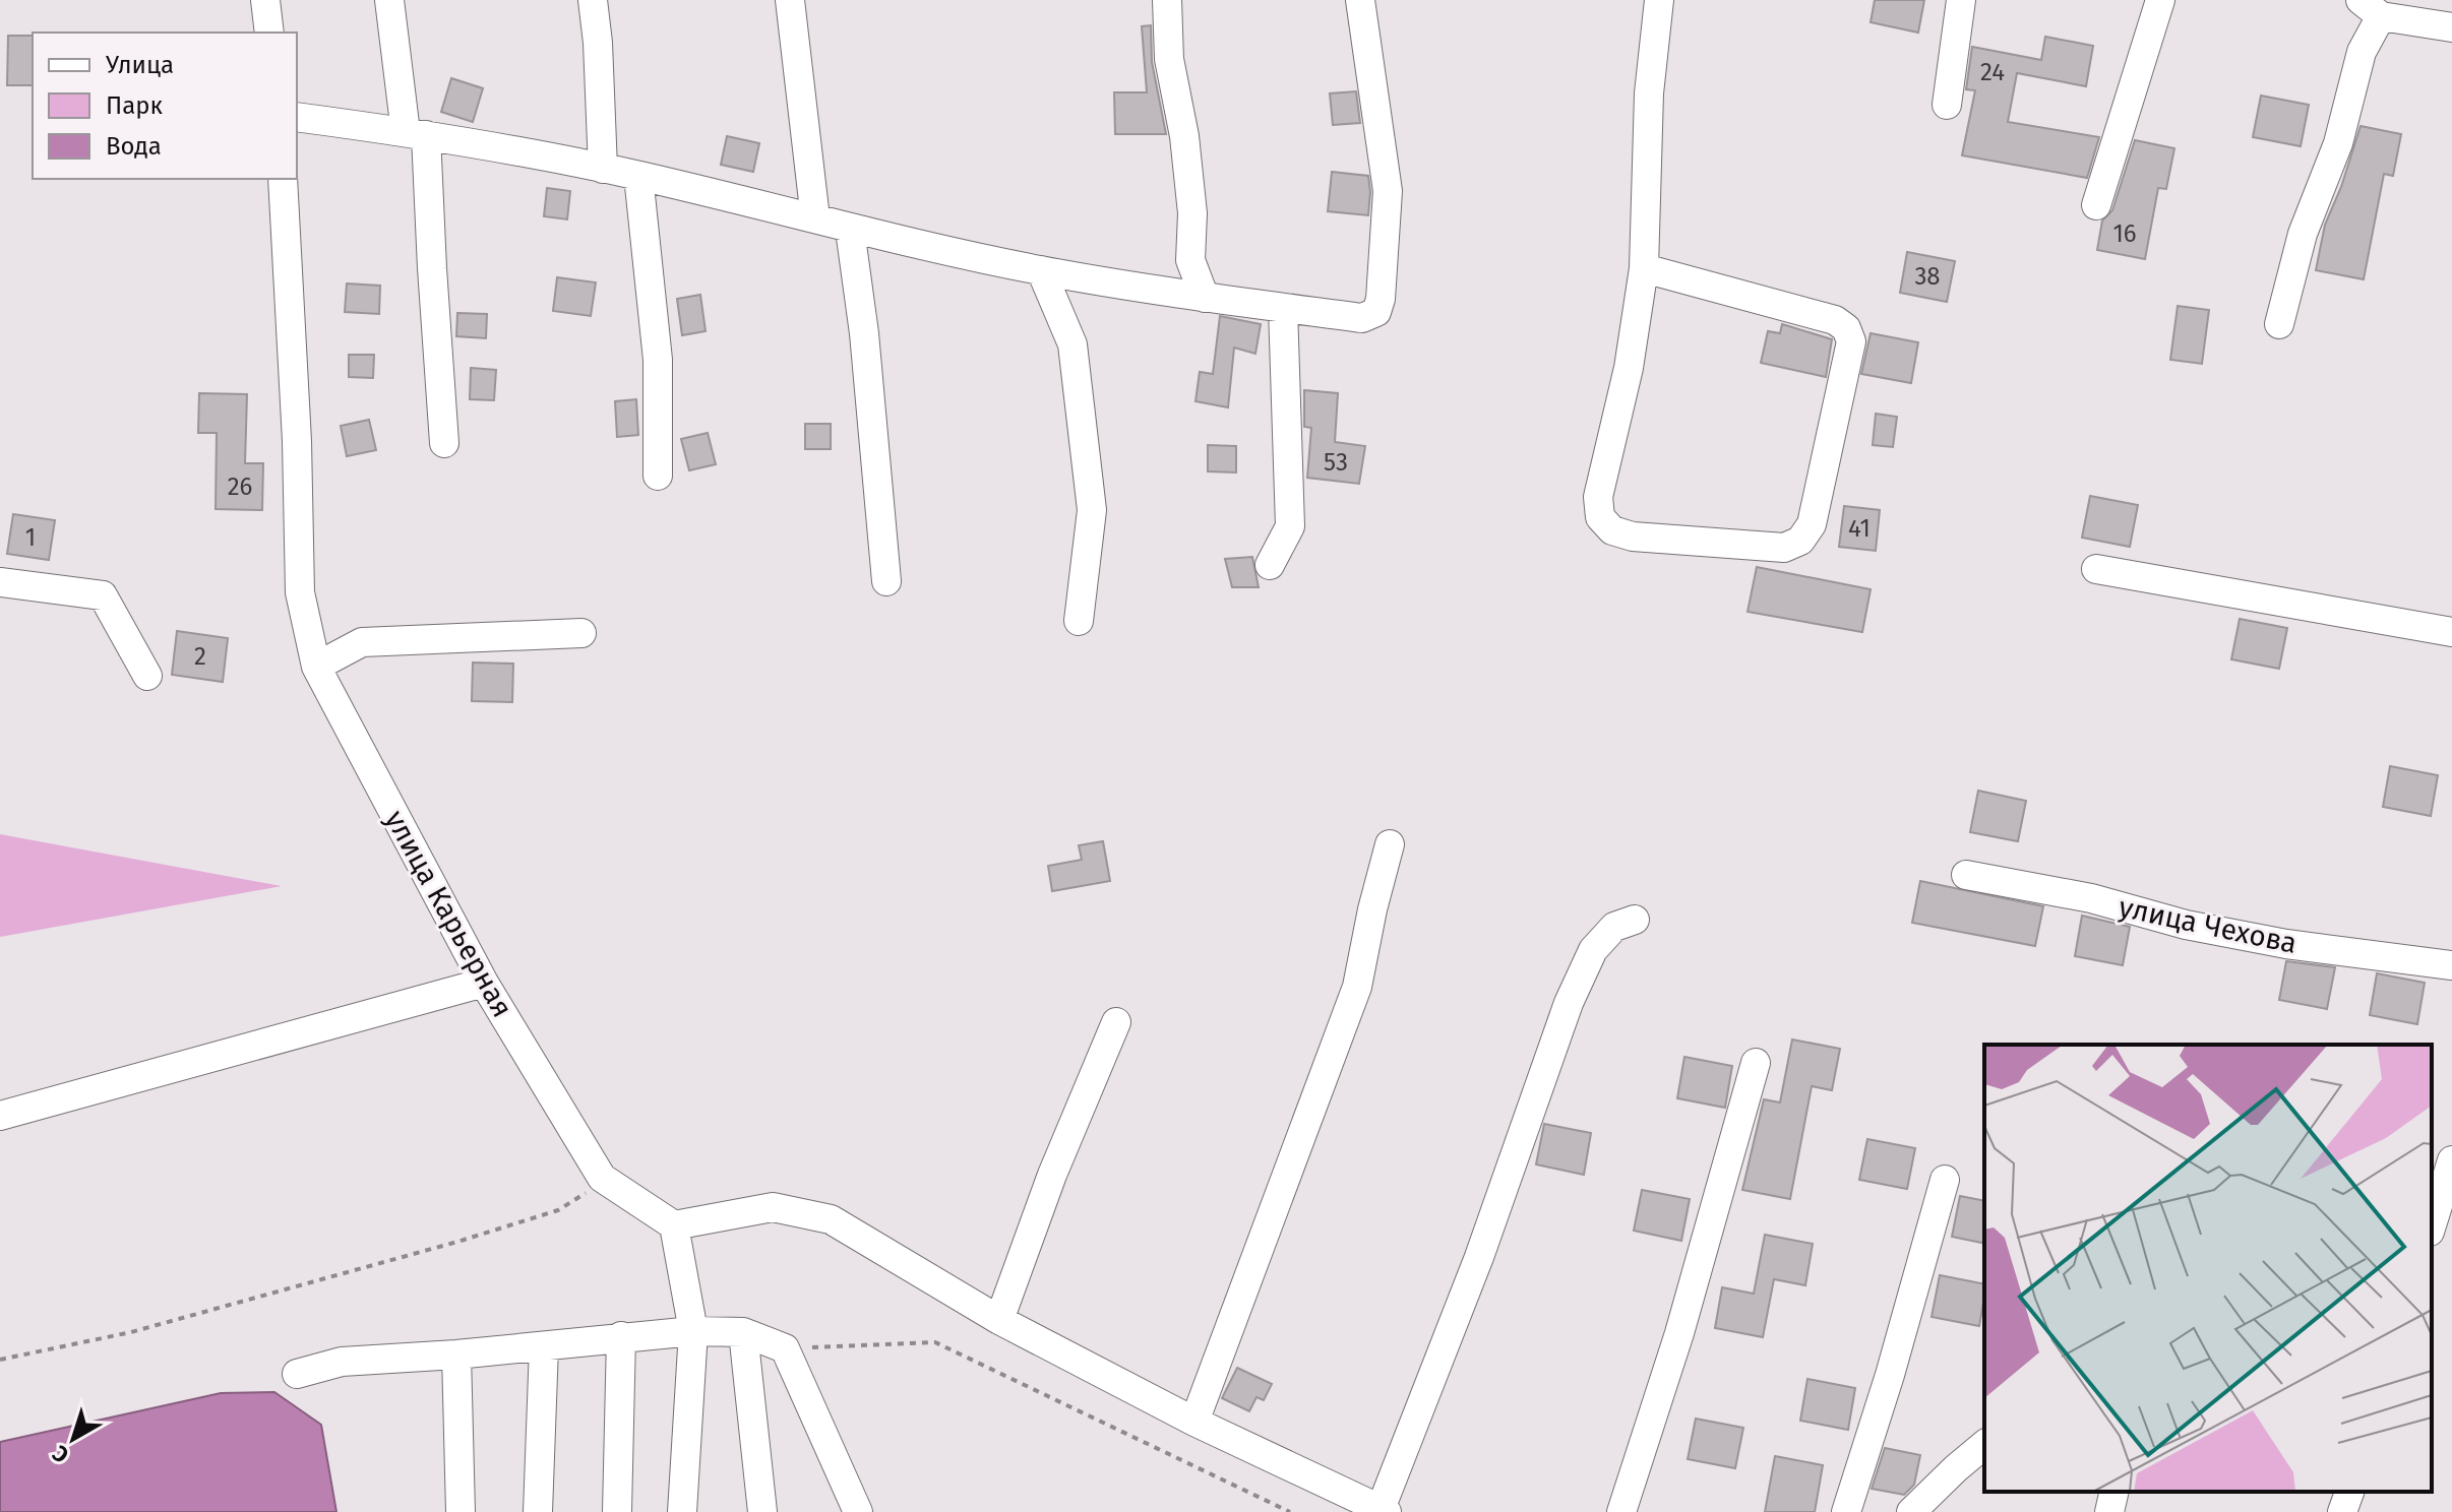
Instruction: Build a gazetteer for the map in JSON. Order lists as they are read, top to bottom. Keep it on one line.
{"streets":{"street":["улица Карьерная","улица Чехова"]},"house_numbers":["24","16","38","53","26","41","1","2"],"legend":["Улица","Парк","Вода"],"north":"bottom left"}
